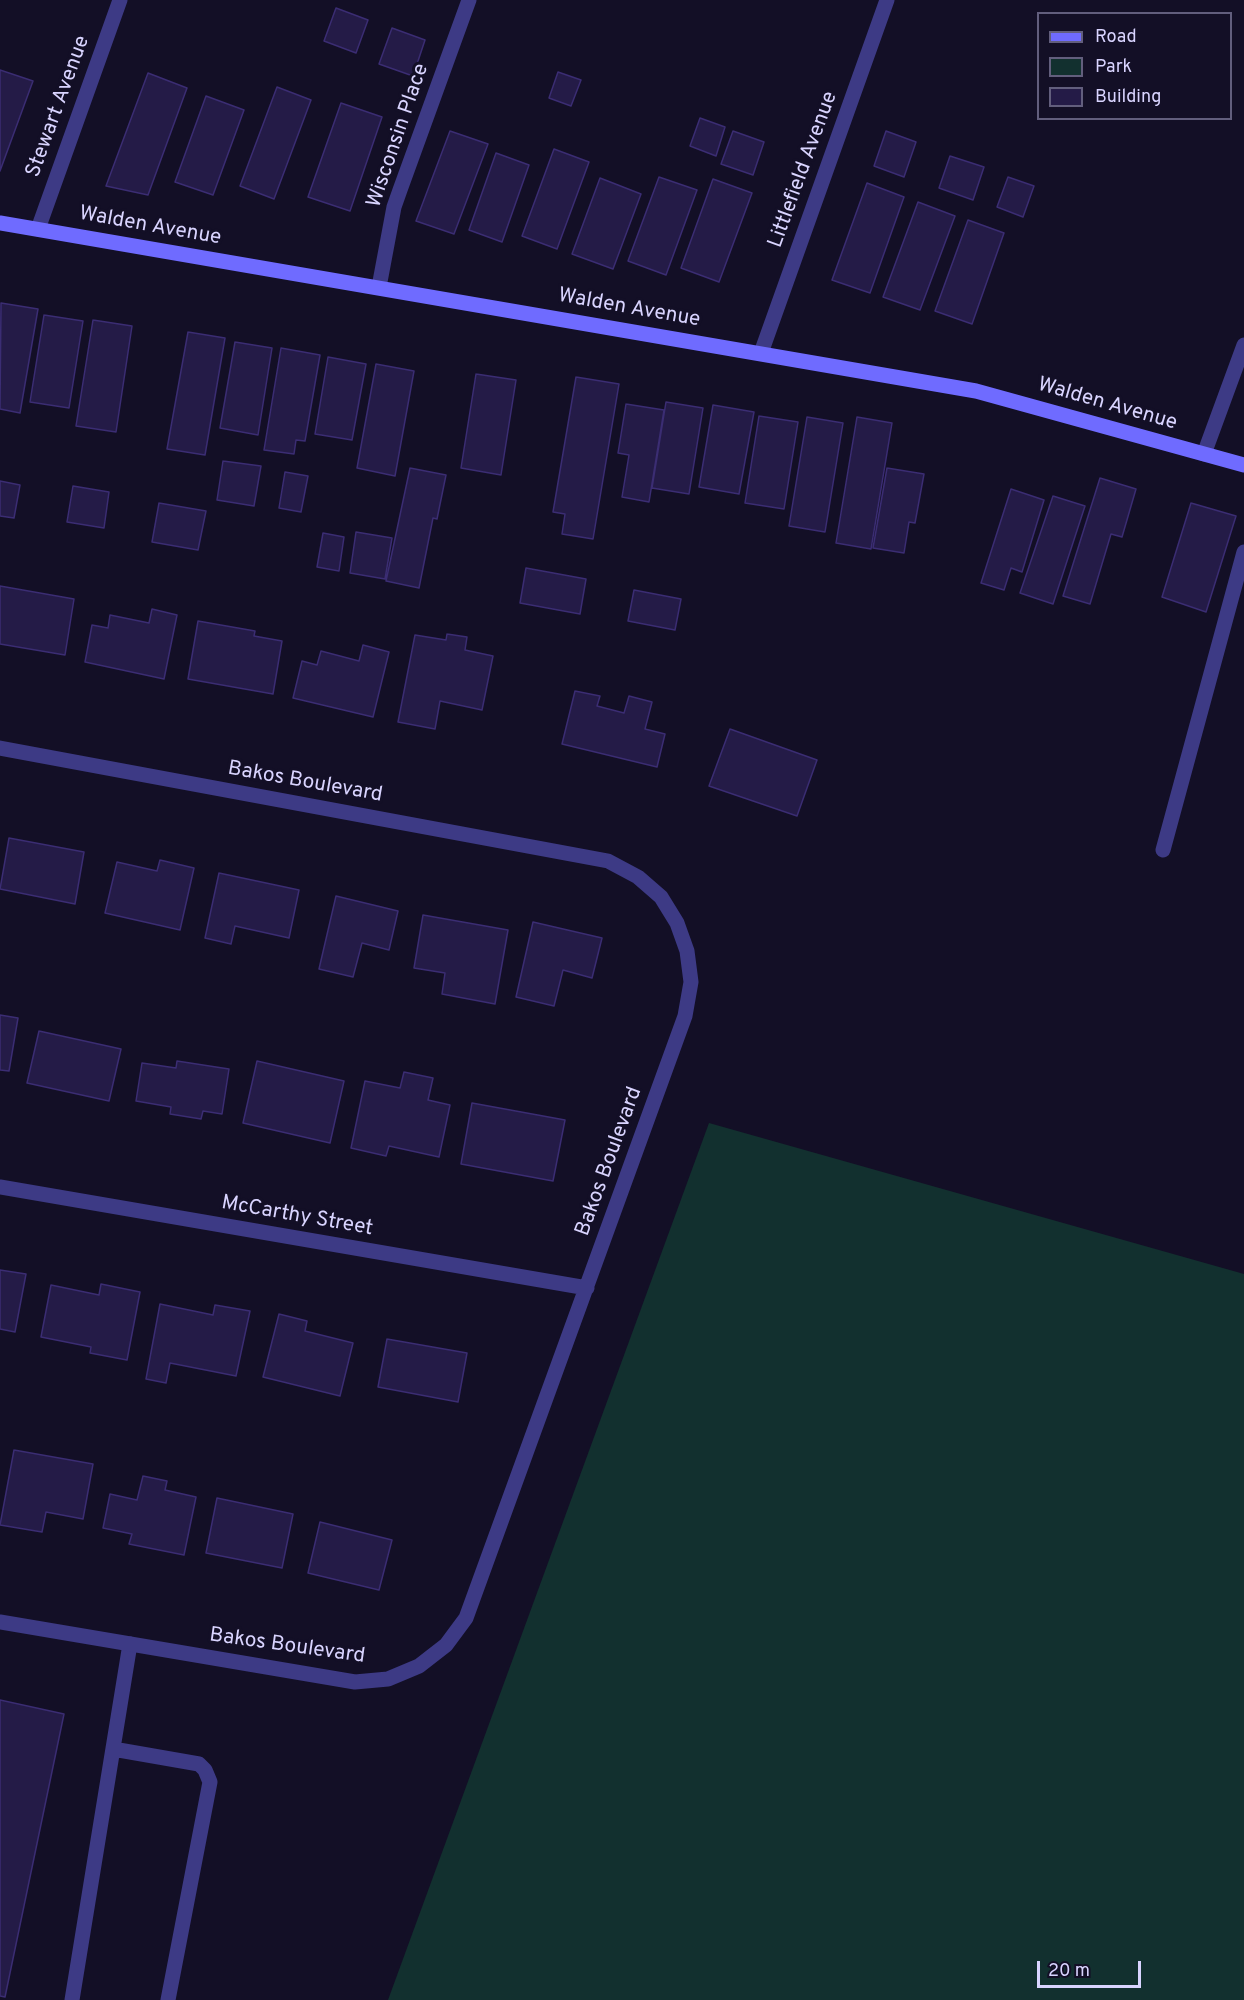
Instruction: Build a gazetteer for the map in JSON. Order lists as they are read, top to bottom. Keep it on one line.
{"streets":{"main road":["Walden Avenue"],"street":["Stewart Avenue","Wisconsin Place","Littlefield Avenue","Bakos Boulevard","McCarthy Street"]},"crossings":[["Stewart Avenue","Walden Avenue"],["Wisconsin Place","Walden Avenue"],["Littlefield Avenue","Walden Avenue"],["Bakos Boulevard","McCarthy Street"]],"legend":["Road","Park","Building"],"scale_bar":"20 m"}
